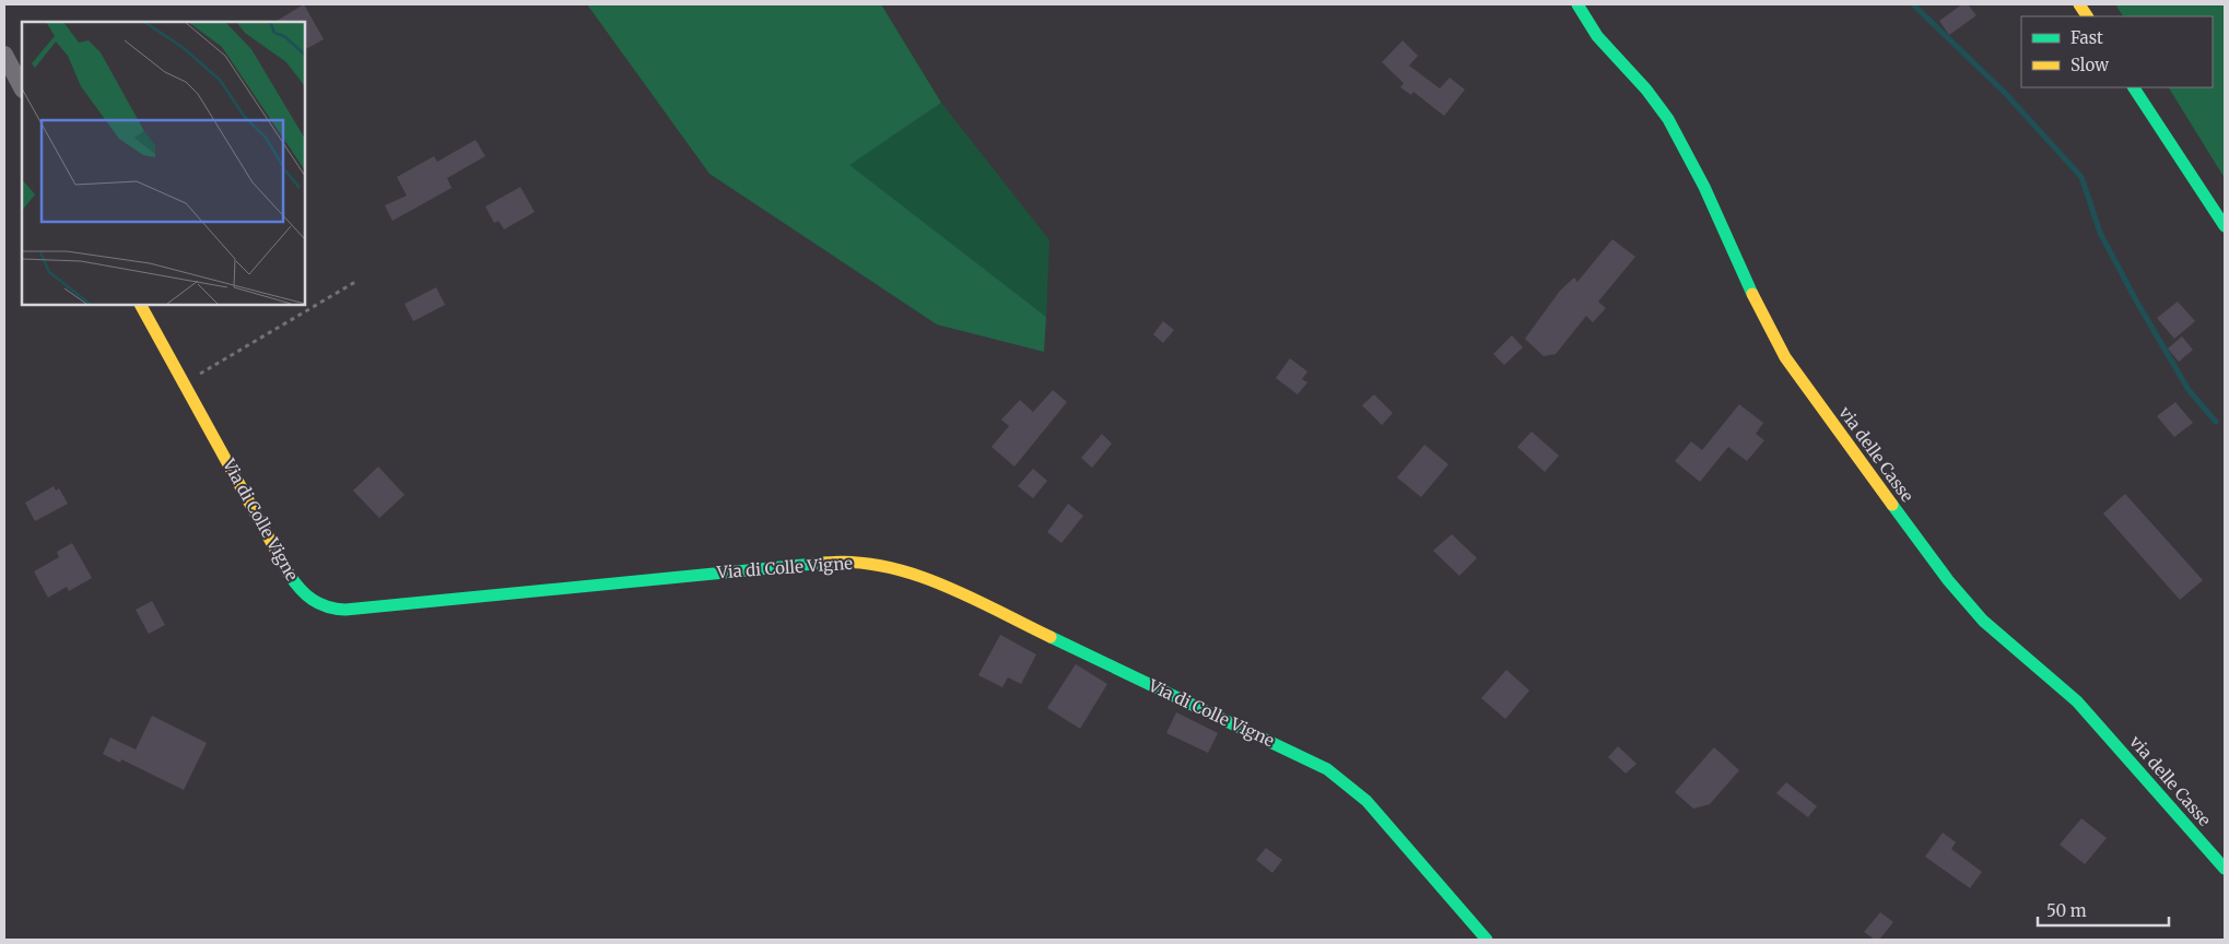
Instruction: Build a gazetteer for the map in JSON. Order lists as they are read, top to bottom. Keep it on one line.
{"streets":{"street":["via delle Casse","Via di Colle Vigne"]},"legend":["Fast","Slow"],"scale_bar":"50 m"}
